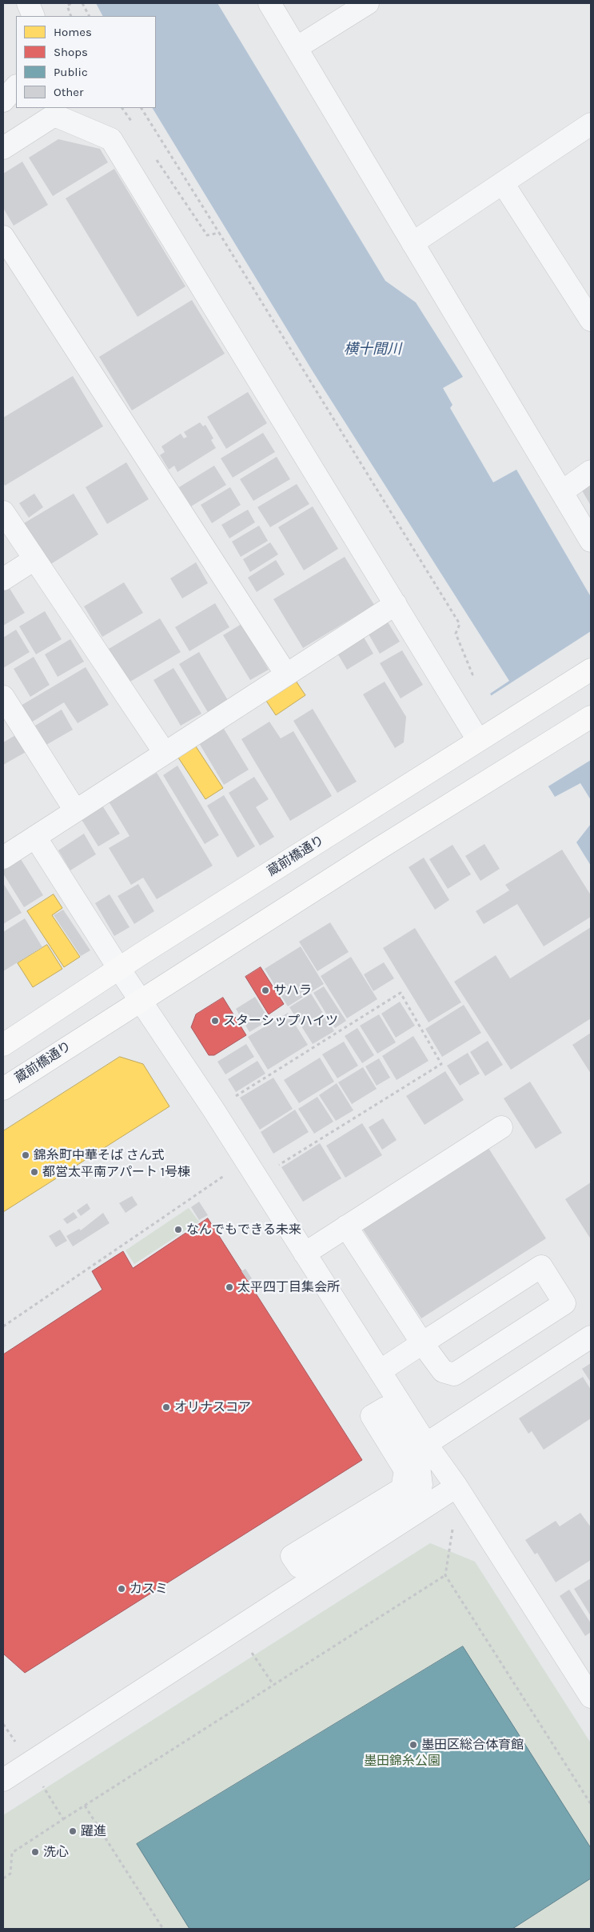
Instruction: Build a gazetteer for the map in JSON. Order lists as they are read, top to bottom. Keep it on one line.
{"streets":{"main road":["蔵前橋通り"]},"water":["横十間川"],"parks":["墨田錦糸公園"],"places":["サハラ","スターシップハイツ","錦糸町中華そば さん式","都営太平南アパート 1号棟","なんでもできる未来","太平四丁目集会所","オリナスコア","カスミ","墨田区総合体育館","躍進","洗心"],"legend":["Homes","Shops","Public","Other"]}
